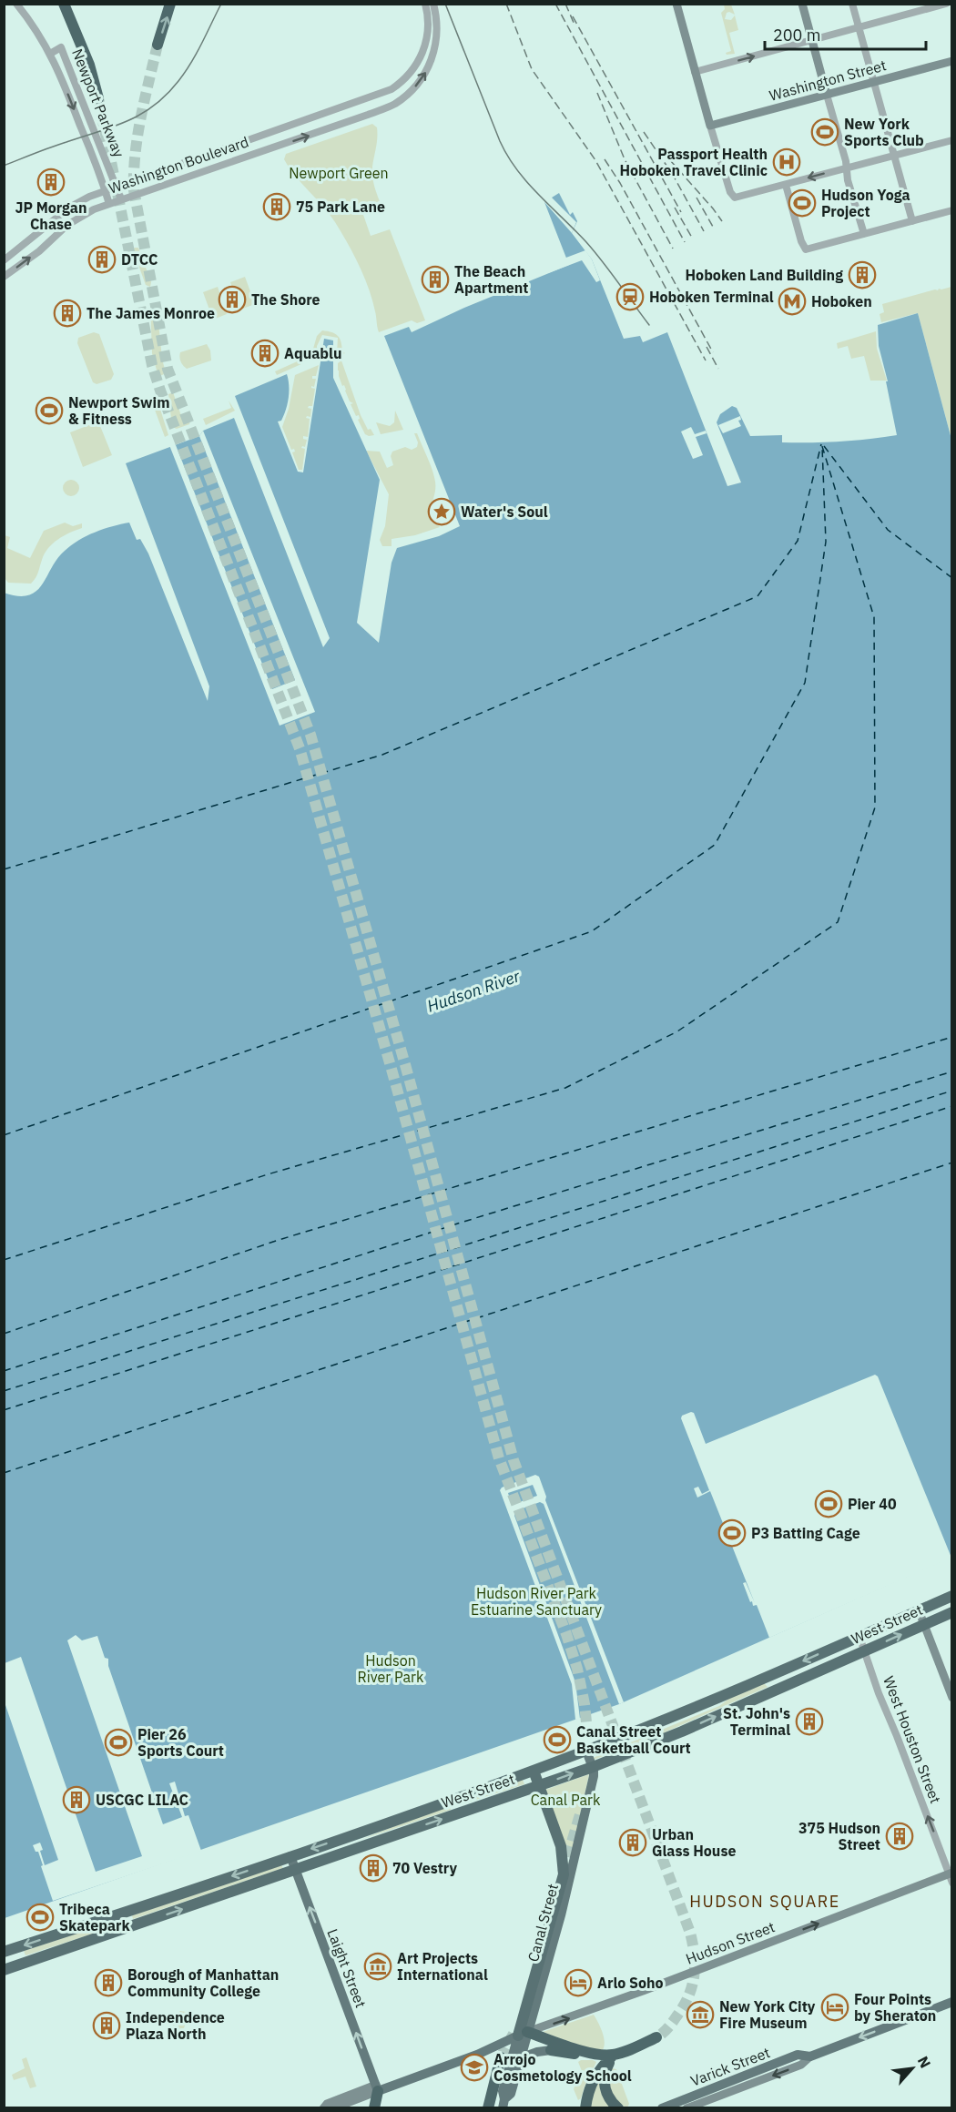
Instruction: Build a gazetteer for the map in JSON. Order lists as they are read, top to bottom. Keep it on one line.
{"streets":{"highway":["West Street","Canal Street"],"main road":["Washington Street","Hudson Street","Laight Street","Varick Street"],"street":["Newport Parkway","Washington Boulevard","West Houston Street"]},"crossings":[["Newport Parkway","Washington Boulevard"],["West Street","West Houston Street"],["West Street","Canal Street"],["West Street","Laight Street"],["West Houston Street","Hudson Street"],["Canal Street","Hudson Street"],["Hudson Street","Laight Street"]],"one_way":["West Houston Street","Hudson Street","Laight Street"],"districts":["HUDSON SQUARE"],"water":["Hudson River"],"parks":["Newport Green","Hudson River Park Estuarine Sanctuary","Hudson River Park","Canal Park"],"places":{"sports":["New York Sports Club","Hudson Yoga Project","Newport Swim & Fitness","Pier 40","P3 Batting Cage","Canal Street Basketball Court","Pier 26 Sports Court","Tribeca Skatepark"],"hospital":["Passport Health Hoboken Travel Clinic"],"building":["JP Morgan Chase","75 Park Lane","DTCC","Hoboken Land Building","The Beach Apartment","The Shore","The James Monroe","Aquablu","St. John's Terminal","USCGC LILAC","375 Hudson Street","Urban Glass House","70 Vestry","Borough of Manhattan Community College","Independence Plaza North"],"station":["Hoboken Terminal"],"metro station":["Hoboken"],"place":["Water's Soul"],"museum":["Art Projects International","New York City Fire Museum"],"hotel":["Arlo Soho","Four Points by Sheraton"],"school or university":["Arrojo Cosmetology School"]},"scale_bar":"200 m","north":"top right"}
